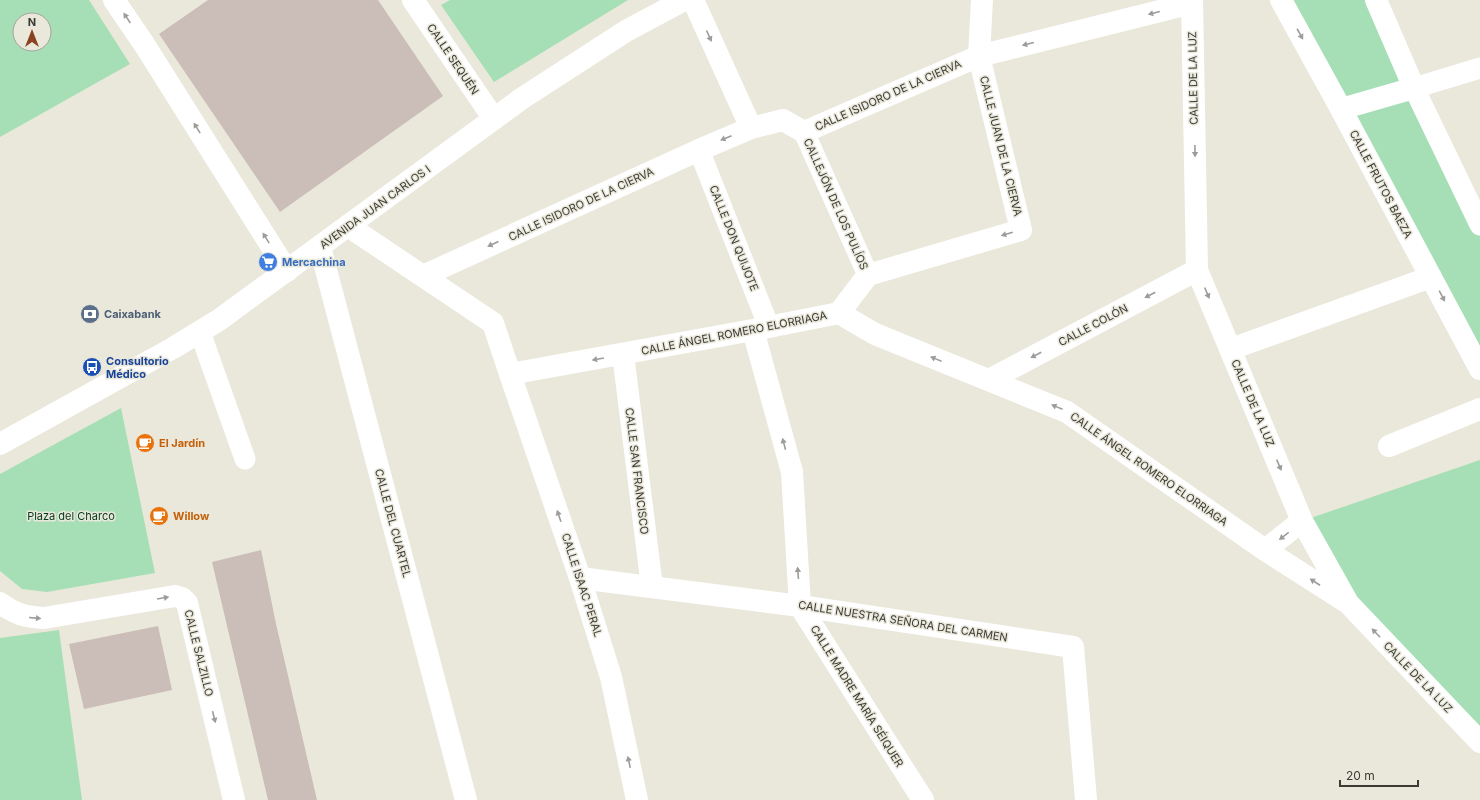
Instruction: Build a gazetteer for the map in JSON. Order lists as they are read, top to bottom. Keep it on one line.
{"streets":{"street":["CALLE SEQUÉN","CALLE DE LA LUZ","CALLE ISIDORO DE LA CIERVA","CALLE JUAN DE LA CIERVA","CALLE FRUTOS BAEZA","CALLEJÓN DE LOS PULÍOS","AVENIDA JUAN CARLOS I","CALLE DON QUIJOTE","CALLE COLÓN","CALLE ÁNGEL ROMERO ELORRIAGA","CALLE SAN FRANCISCO","CALLE DEL CUARTEL","CALLE ISAAC PERAL","CALLE NUESTRA SEÑORA DEL CARMEN","CALLE SALZILLO","CALLE MADRE MARÍA SÉIQUER"]},"crossings":[["CALLE SEQUÉN","AVENIDA JUAN CARLOS I"],["CALLE DE LA LUZ","CALLE ISIDORO DE LA CIERVA"],["CALLE DE LA LUZ","CALLE COLÓN"],["CALLE DE LA LUZ","CALLE ÁNGEL ROMERO ELORRIAGA"],["CALLE ISIDORO DE LA CIERVA","CALLE JUAN DE LA CIERVA"],["CALLE ISIDORO DE LA CIERVA","CALLEJÓN DE LOS PULÍOS"],["CALLE ISIDORO DE LA CIERVA","CALLE DON QUIJOTE"],["CALLE JUAN DE LA CIERVA","CALLEJÓN DE LOS PULÍOS"],["AVENIDA JUAN CARLOS I","CALLE DEL CUARTEL"],["CALLE DON QUIJOTE","CALLE ÁNGEL ROMERO ELORRIAGA"],["CALLE DON QUIJOTE","CALLE MADRE MARÍA SÉIQUER"],["CALLE COLÓN","CALLE ÁNGEL ROMERO ELORRIAGA"],["CALLE ÁNGEL ROMERO ELORRIAGA","CALLE SAN FRANCISCO"],["CALLE ÁNGEL ROMERO ELORRIAGA","CALLE ISAAC PERAL"],["CALLE ÁNGEL ROMERO ELORRIAGA","CALLE MADRE MARÍA SÉIQUER"],["CALLE SAN FRANCISCO","CALLE NUESTRA SEÑORA DEL CARMEN"],["CALLE ISAAC PERAL","CALLE NUESTRA SEÑORA DEL CARMEN"],["CALLE NUESTRA SEÑORA DEL CARMEN","CALLE MADRE MARÍA SÉIQUER"]],"one_way":["CALLE ISIDORO DE LA CIERVA","CALLE COLÓN","CALLE ÁNGEL ROMERO ELORRIAGA","CALLE ISAAC PERAL","CALLE MADRE MARÍA SÉIQUER"],"parks":["Plaza del Charco"],"places":{"supermarket":["Mercachina"],"bank":["Caixabank"],"bus stop":["Consultorio Médico"],"cafe":["El Jardín","Willow"]},"scale_bar":"20 m","north":"top"}
